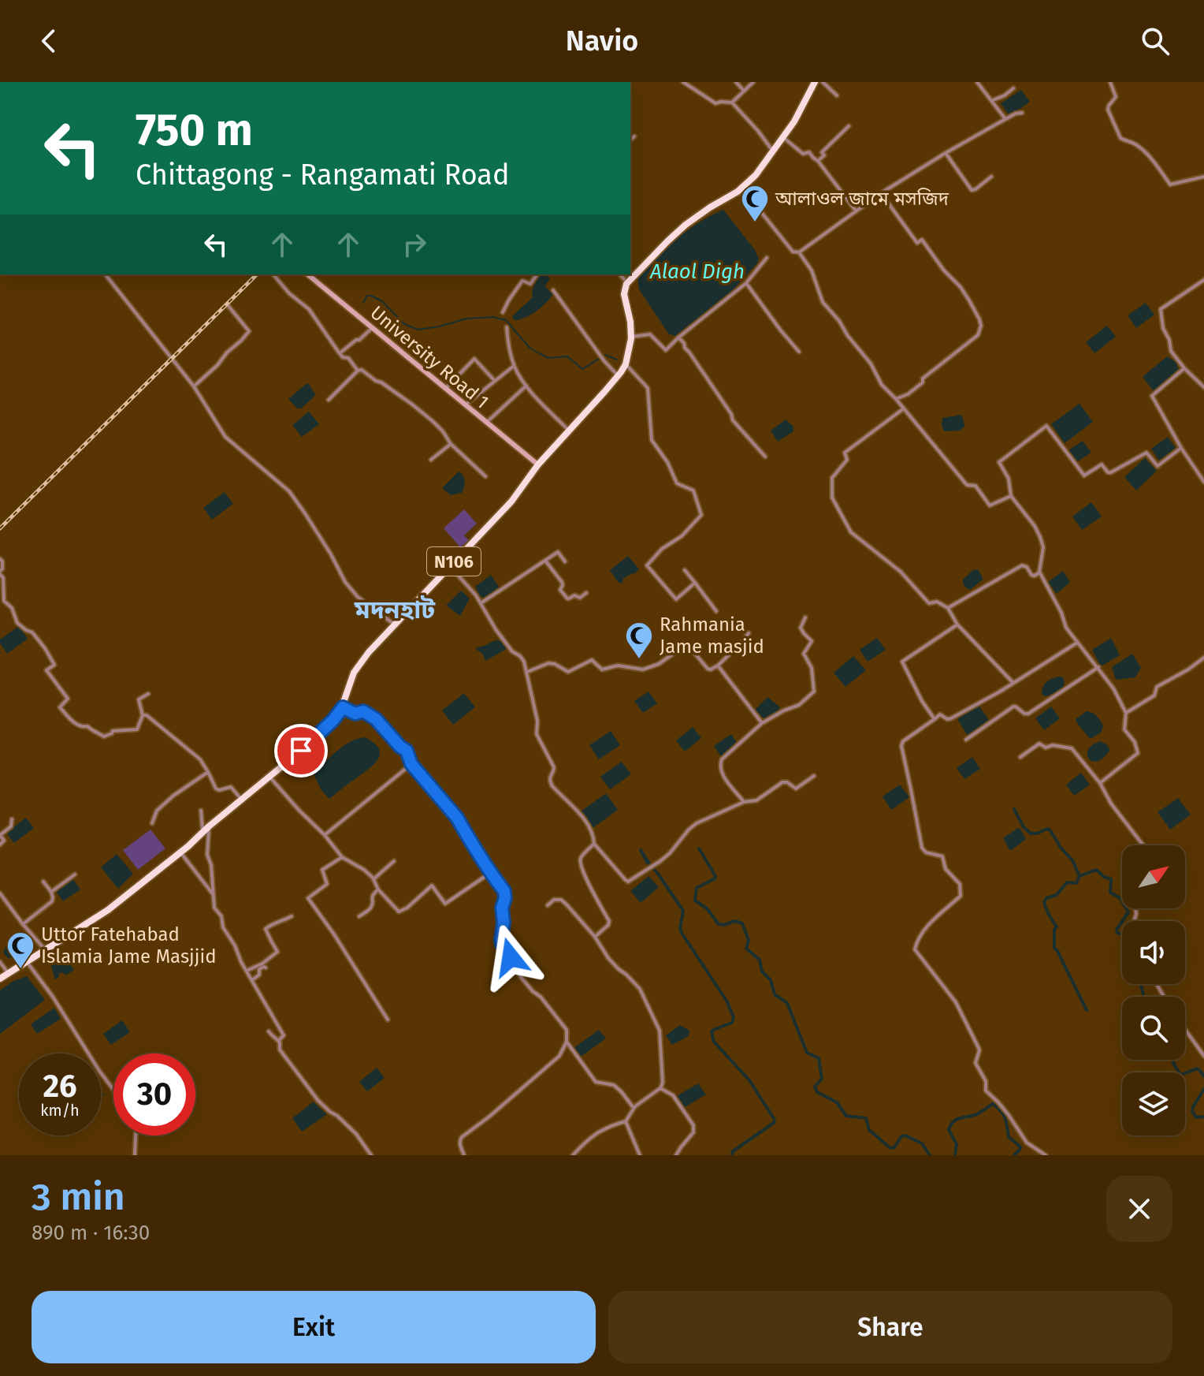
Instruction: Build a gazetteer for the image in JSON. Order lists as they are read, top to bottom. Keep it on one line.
{"streets":{"highway":["N106"],"main road":["University Road 1"]},"crossings":[["University Road 1","N106"]],"districts":["মদনহাট"],"water":["Alaol Digh"],"places":{"mosque":["আলাওল জামে মসজিদ","Rahmania Jame masjid","Uttor Fatehabad Islamia Jame Masjjid"]},"north":"top right","page":{"header":"Navio","turn":["750 m","Chittagong - Rangamati Road"],"speed":"26 km/h","limit":"30","heading":["3 min","890 m · 16:30"],"buttons":["Exit","Share"]}}
